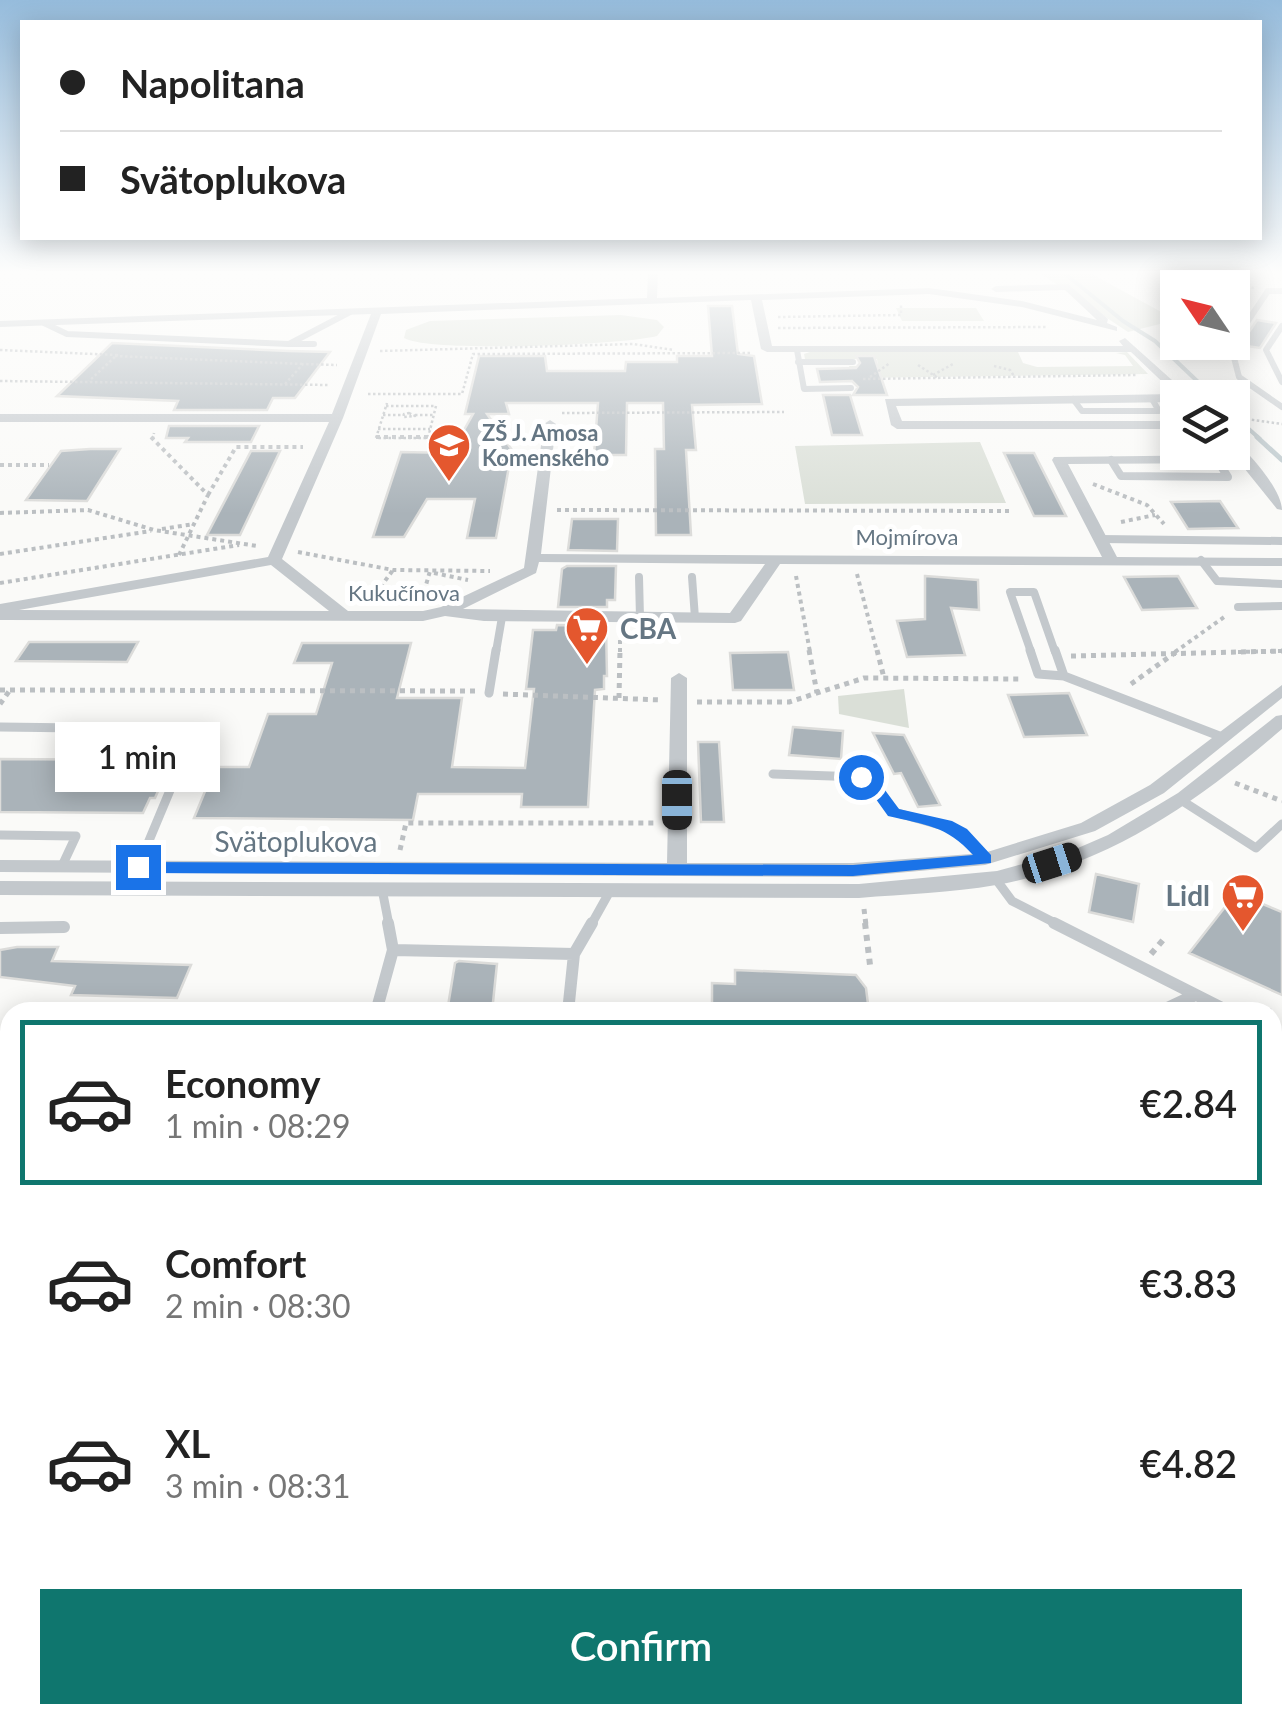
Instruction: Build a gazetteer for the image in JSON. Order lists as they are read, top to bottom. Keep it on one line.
{"streets":{"street":["Mojmírova","Kukučínova","Svätoplukova"]},"crossings":[["Mojmírova","Kukučínova"]],"places":{"school or university":["ZŠ J. Amosa Komenského"],"supermarket":["CBA","Lidl"]},"north":"top left","page":{"banner":["Napolitana","Svätoplukova"],"bubble":"1 min","list":[{"name":"Economy","note":"1 min · 08:29","value":"€2.84"},{"name":"Comfort","note":"2 min · 08:30","value":"€3.83"},{"name":"XL","note":"3 min · 08:31","value":"€4.82"}],"buttons":"Confirm"}}
